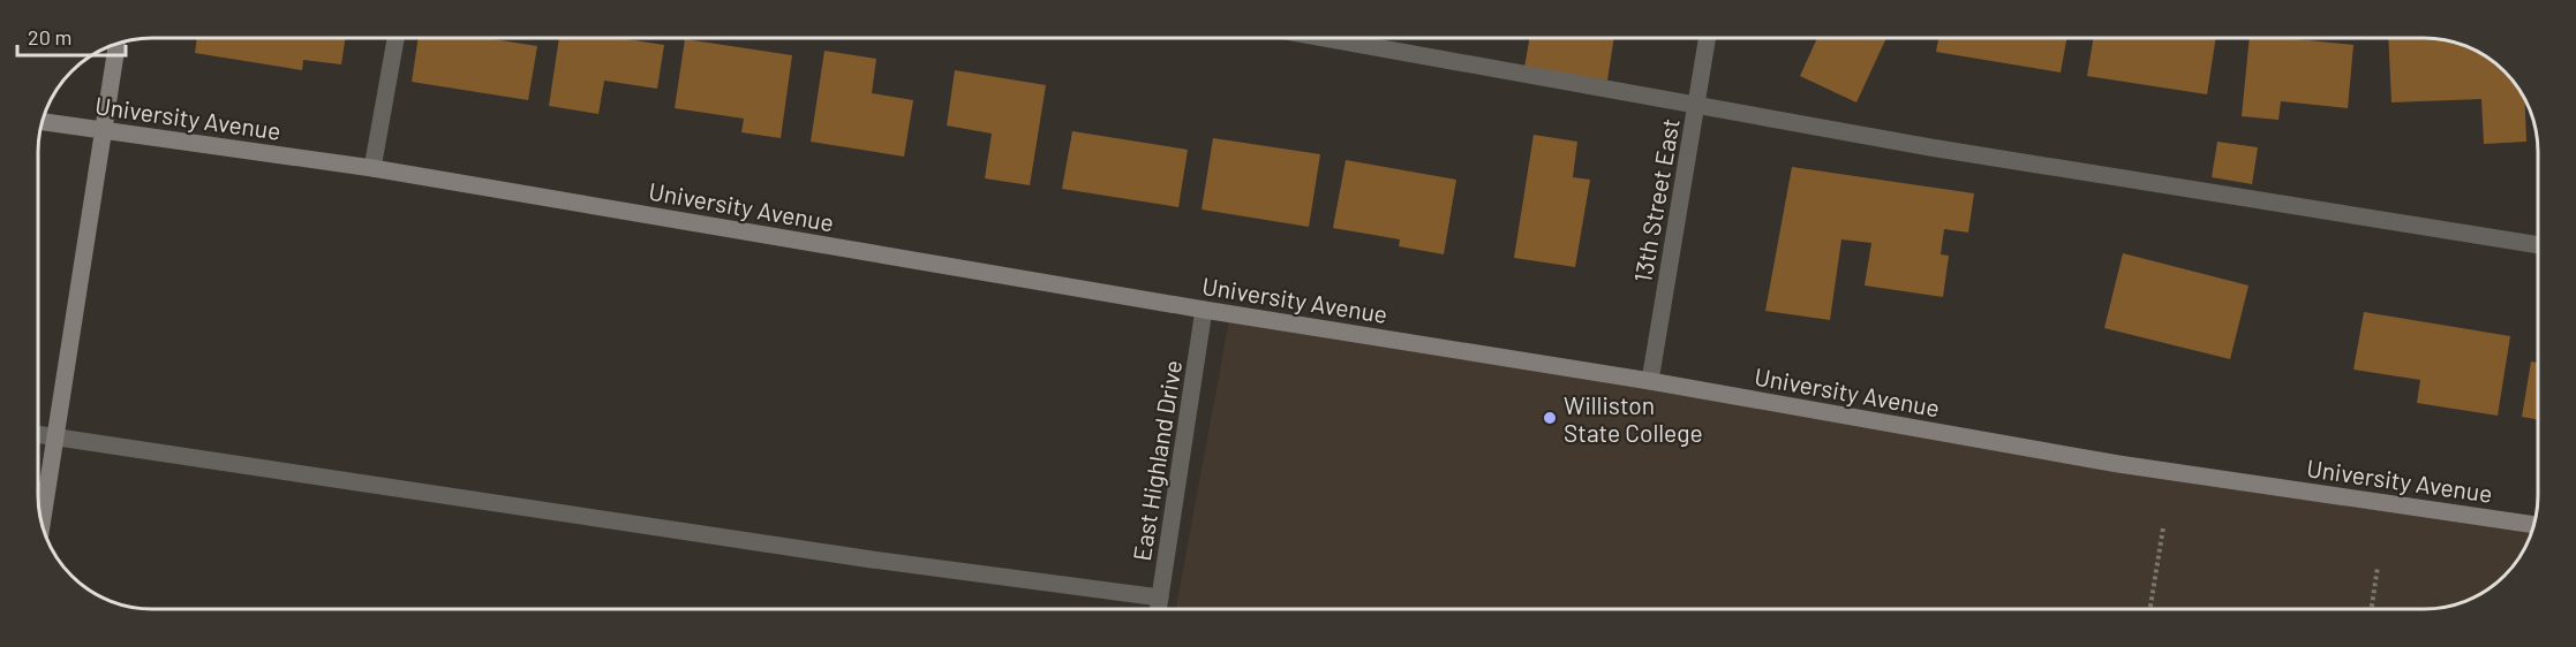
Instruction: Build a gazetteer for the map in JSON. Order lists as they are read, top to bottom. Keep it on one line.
{"streets":{"street":["University Avenue","13th Street East","East Highland Drive"]},"crossings":[["University Avenue","13th Street East"],["University Avenue","East Highland Drive"]],"places":["Williston State College"],"scale_bar":"20 m"}
